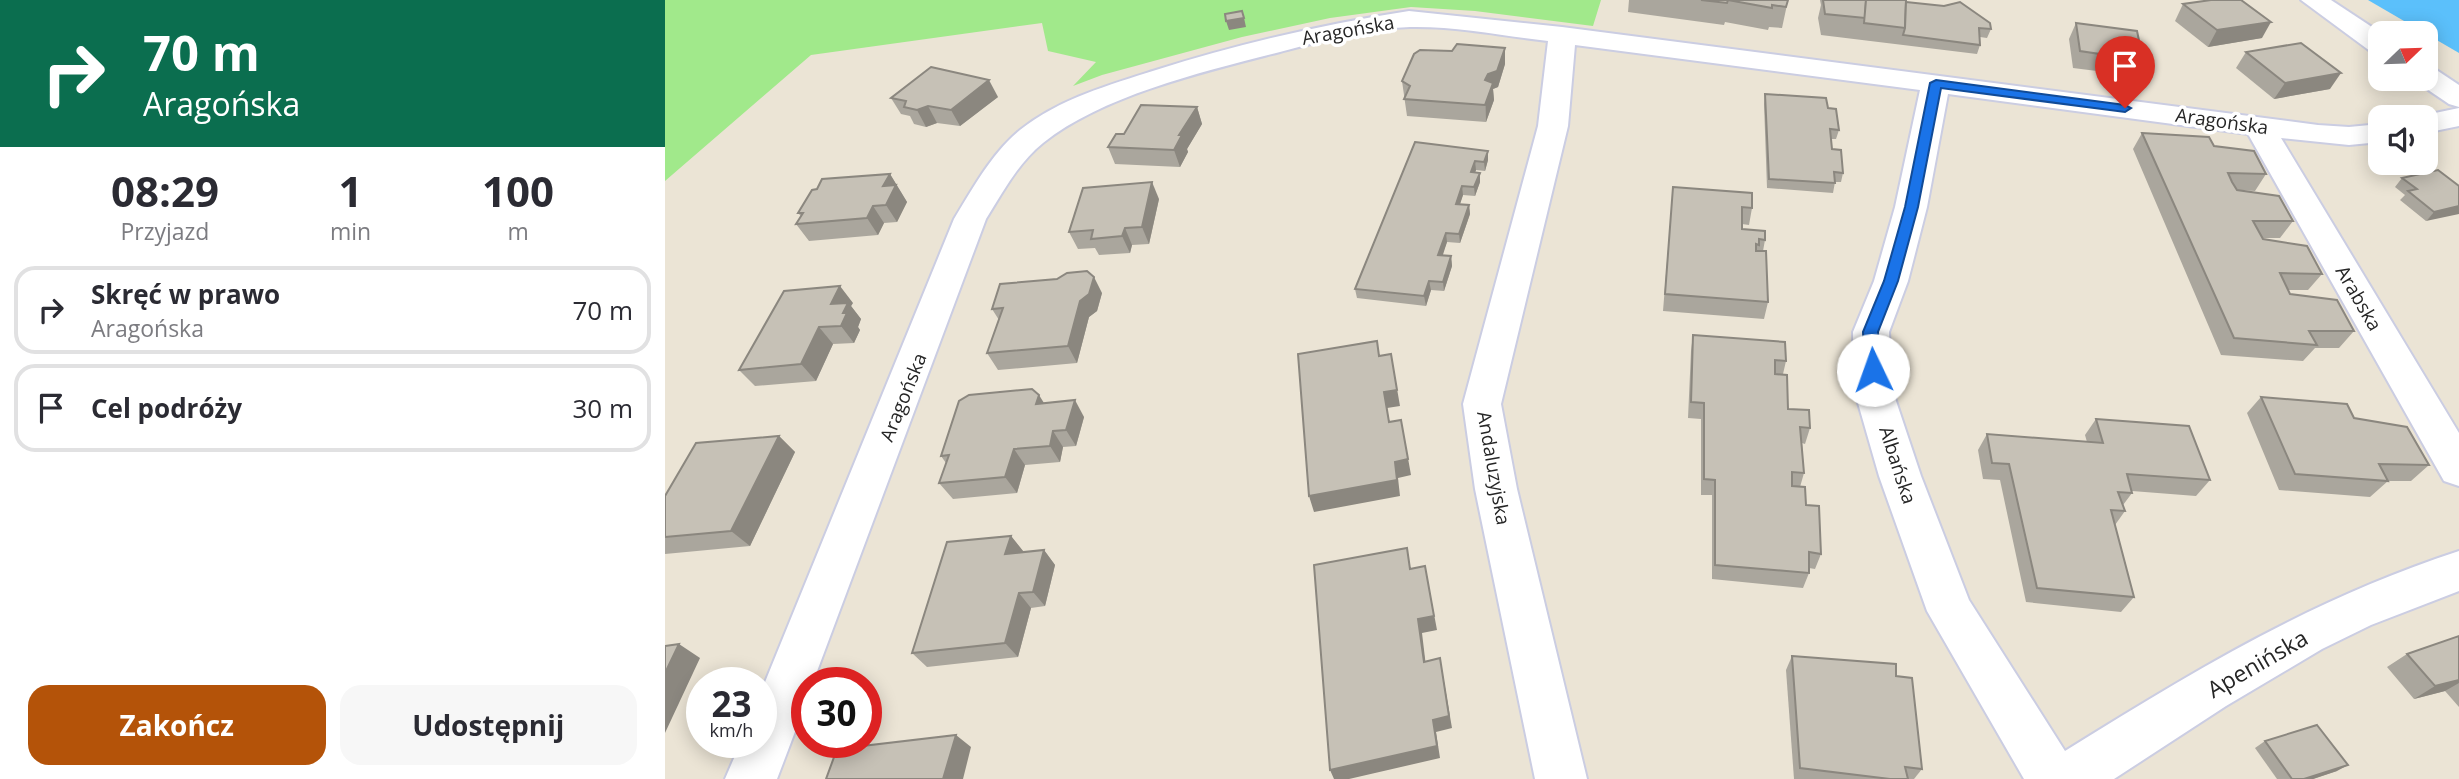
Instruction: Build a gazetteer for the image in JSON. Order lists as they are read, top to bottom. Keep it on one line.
{"streets":{"street":["Aragońska","Arabska","Albańska","Andaluzyjska","Apenińska"]},"crossings":[["Aragońska","Arabska"],["Aragońska","Albańska"],["Aragońska","Andaluzyjska"]],"north":"top right","page":{"turn":["70 m","Aragońska"],"eta":["08:29","Przyjazd","1","min","100","m"],"list":[{"name":"Skręć w prawo","note":"Aragońska","value":"70 m"},{"name":"Cel podróży","value":"30 m"}],"speed":"23 km/h","limit":"30","buttons":["Zakończ","Udostępnij"]}}
